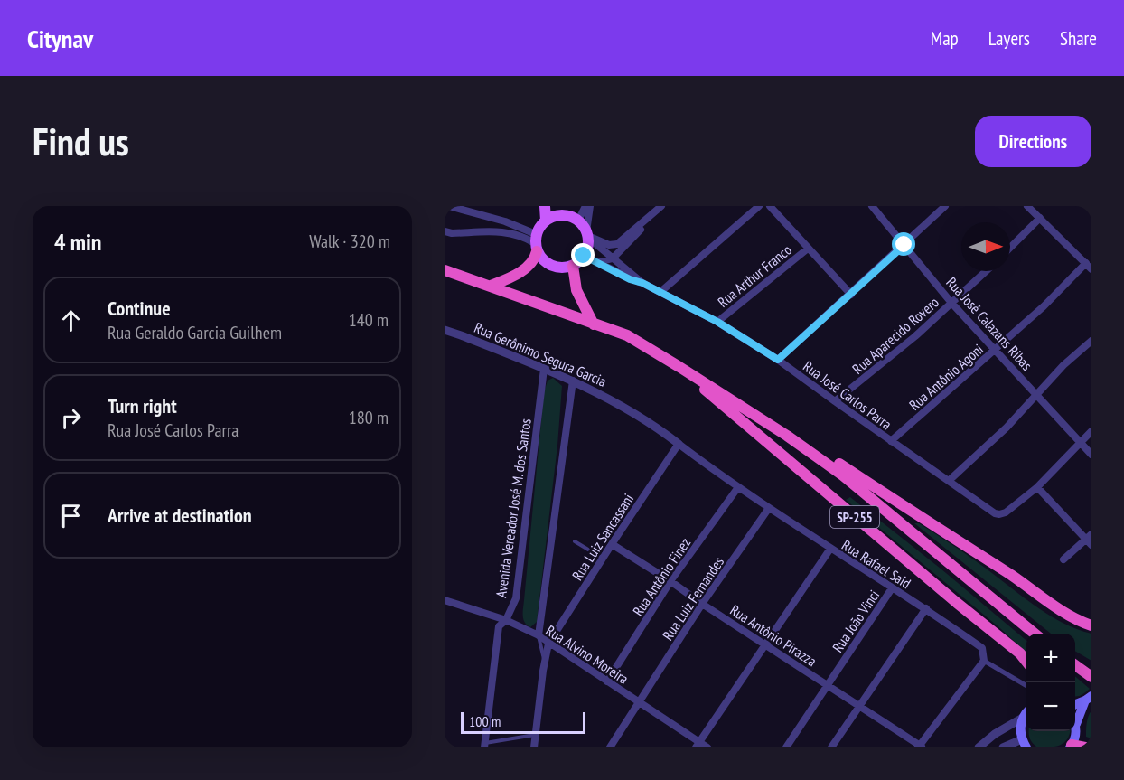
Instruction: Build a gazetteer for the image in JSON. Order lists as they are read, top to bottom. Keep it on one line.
{"streets":{"highway":["SP-255"],"street":["Rua Arthur Franco","Rua José Calazans Ribas","Rua Aparecido Rovero","Rua Gerônimo Segura Garcia","Rua Antônio Agoni","Rua José Carlos Parra","Avenida Vereador José M. dos Santos","Rua Luiz Sancassani","Rua Rafael Said","Rua Antônio Finez","Rua Luiz Fernandes","Rua João Vinci","Rua Antônio Pirazza","Rua Alvino Moreira"]},"crossings":[["Rua Arthur Franco","Rua José Carlos Parra"],["Rua José Calazans Ribas","Rua Aparecido Rovero"],["Rua José Calazans Ribas","Rua Antônio Agoni"],["Rua Aparecido Rovero","Rua José Carlos Parra"],["Rua Gerônimo Segura Garcia","Avenida Vereador José M. dos Santos"],["Rua Gerônimo Segura Garcia","Rua Luiz Sancassani"],["Rua Gerônimo Segura Garcia","Rua Rafael Said"],["Rua Antônio Agoni","Rua José Carlos Parra"],["Avenida Vereador José M. dos Santos","Rua Alvino Moreira"],["Rua Luiz Sancassani","Rua Rafael Said"],["Rua Luiz Sancassani","Rua Antônio Pirazza"],["Rua Luiz Sancassani","Rua Alvino Moreira"],["Rua Rafael Said","Rua Antônio Finez"],["Rua Rafael Said","Rua Luiz Fernandes"],["Rua Rafael Said","Rua João Vinci"],["Rua Antônio Finez","Rua Antônio Pirazza"],["Rua Antônio Finez","Rua Alvino Moreira"],["Rua Luiz Fernandes","Rua Antônio Pirazza"],["Rua Luiz Fernandes","Rua Alvino Moreira"],["Rua João Vinci","Rua Antônio Pirazza"]],"scale_bar":"100 m","north":"right","page":{"header":"Citynav","nav":["Map","Layers","Share"],"buttons":"Directions","title":"Find us","heading":["4 min","Walk · 320 m"],"list":[["Continue","Rua Geraldo Garcia Guilhem","140 m"],["Turn right","Rua José Carlos Parra","180 m"],"Arrive at destination"],"map_buttons":["+","−"],"scale":"100 m"}}
